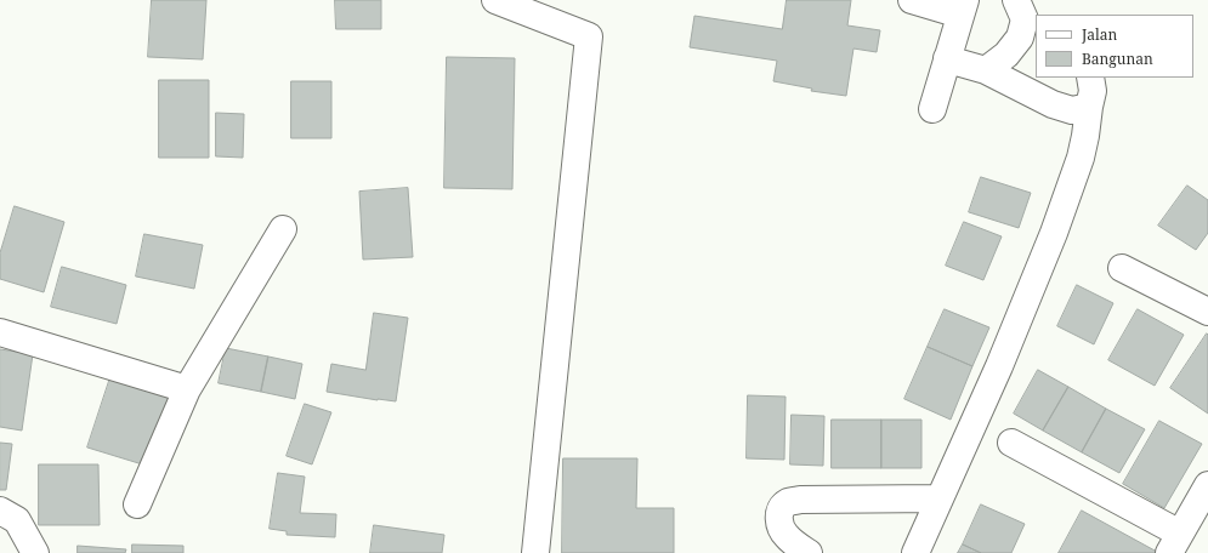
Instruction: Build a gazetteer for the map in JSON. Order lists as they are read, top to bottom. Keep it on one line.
{"legend":["Jalan","Bangunan"]}
